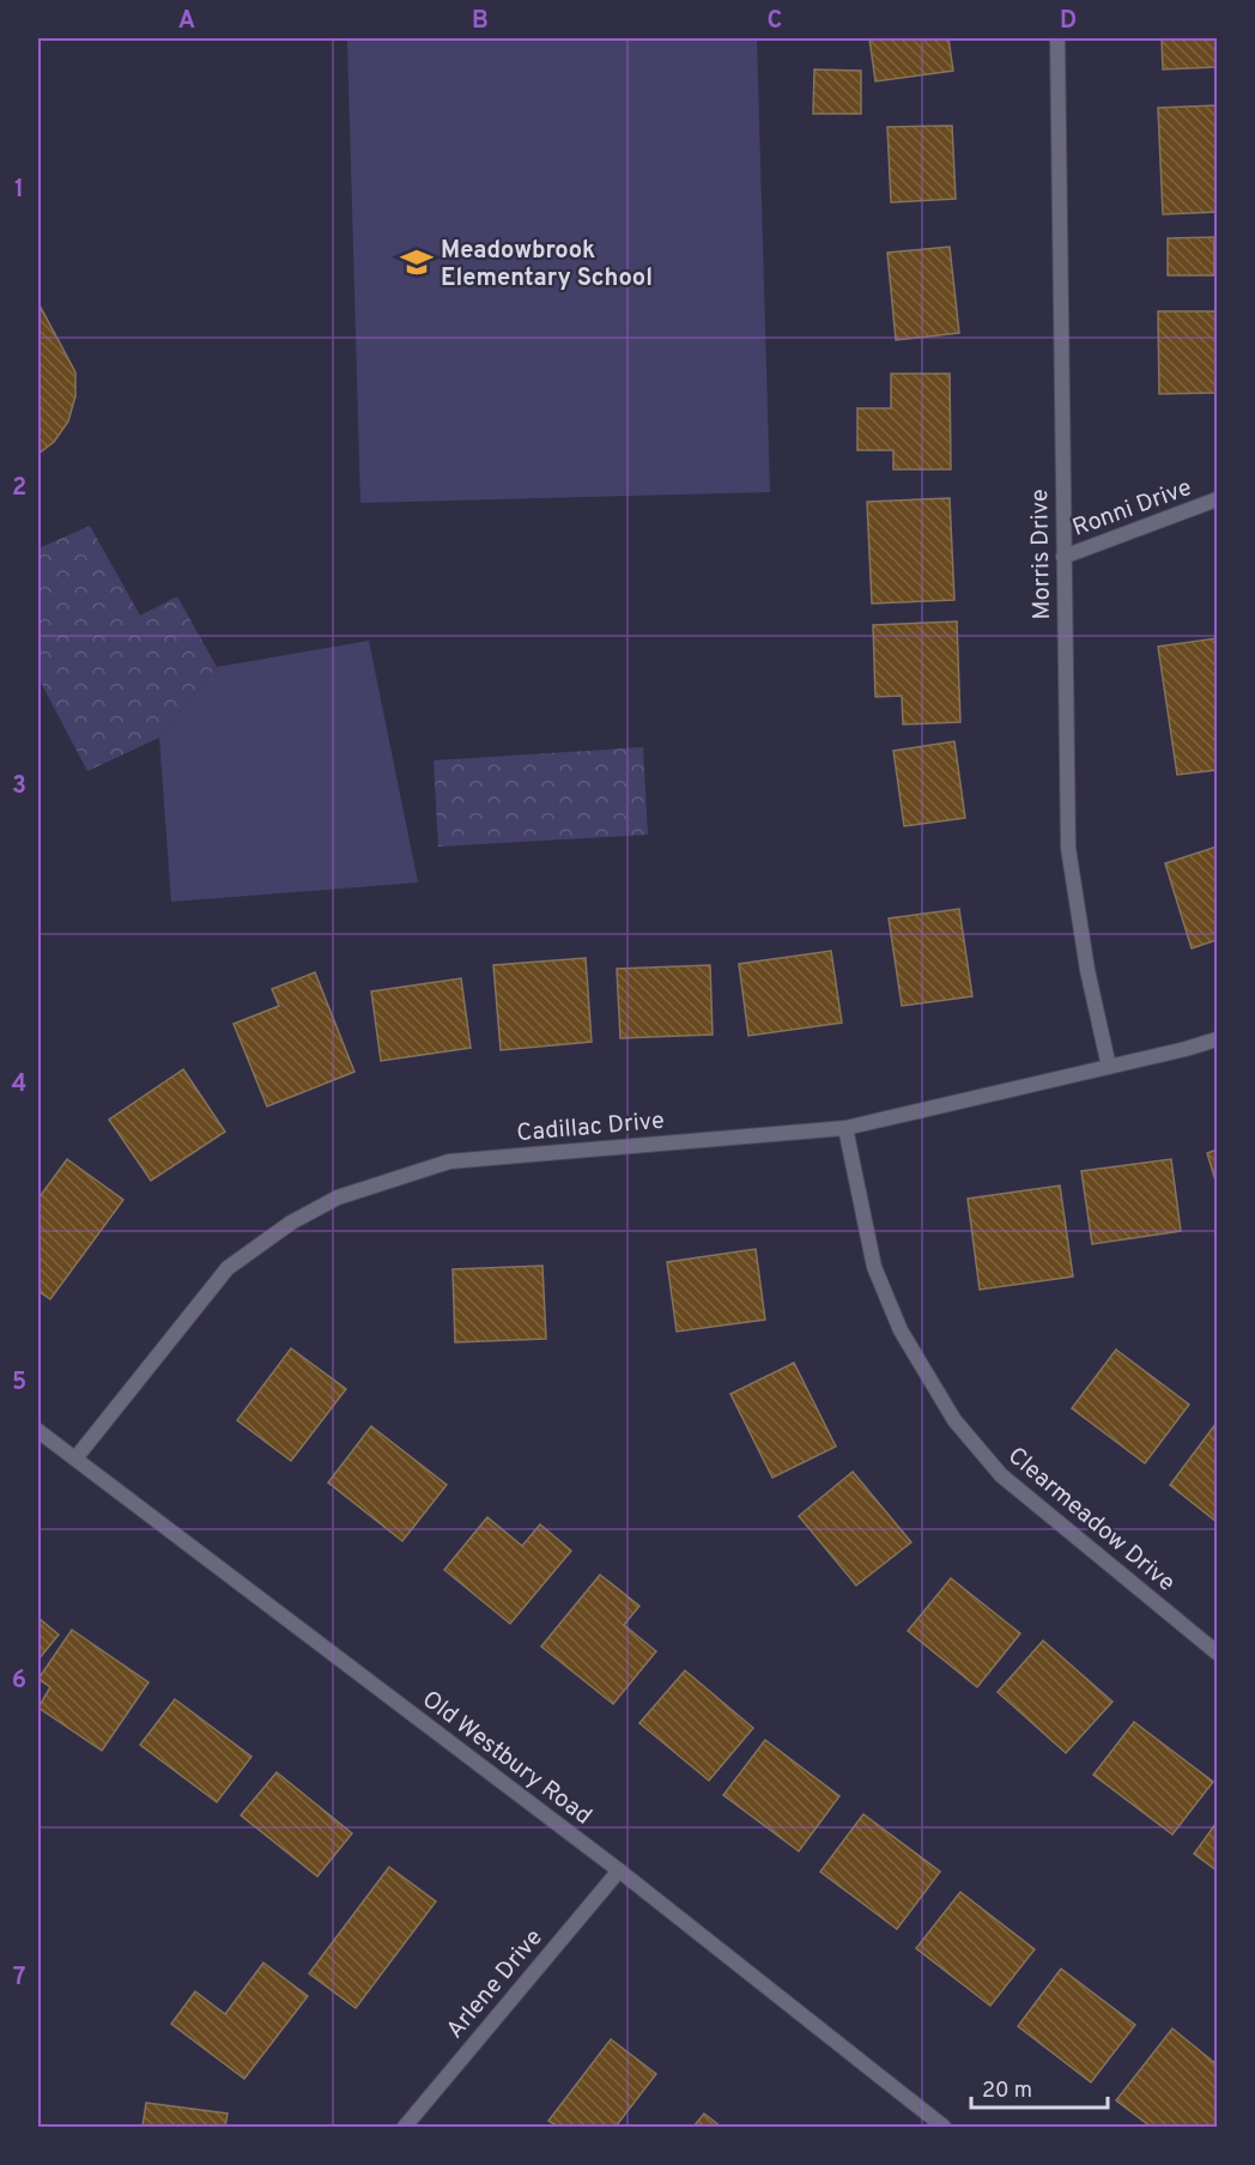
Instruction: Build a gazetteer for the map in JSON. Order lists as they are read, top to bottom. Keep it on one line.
{"streets":{"street":["Ronni Drive","Morris Drive","Cadillac Drive","Clearmeadow Drive","Old Westbury Road","Arlene Drive"]},"crossings":[["Ronni Drive","Morris Drive"],["Morris Drive","Cadillac Drive"],["Cadillac Drive","Clearmeadow Drive"],["Cadillac Drive","Old Westbury Road"],["Old Westbury Road","Arlene Drive"]],"places":{"school or university":["Meadowbrook Elementary School"]},"scale_bar":"20 m","grid":{"columns":["A","B","C","D"],"rows":["1","2","3","4","5","6","7"]}}
